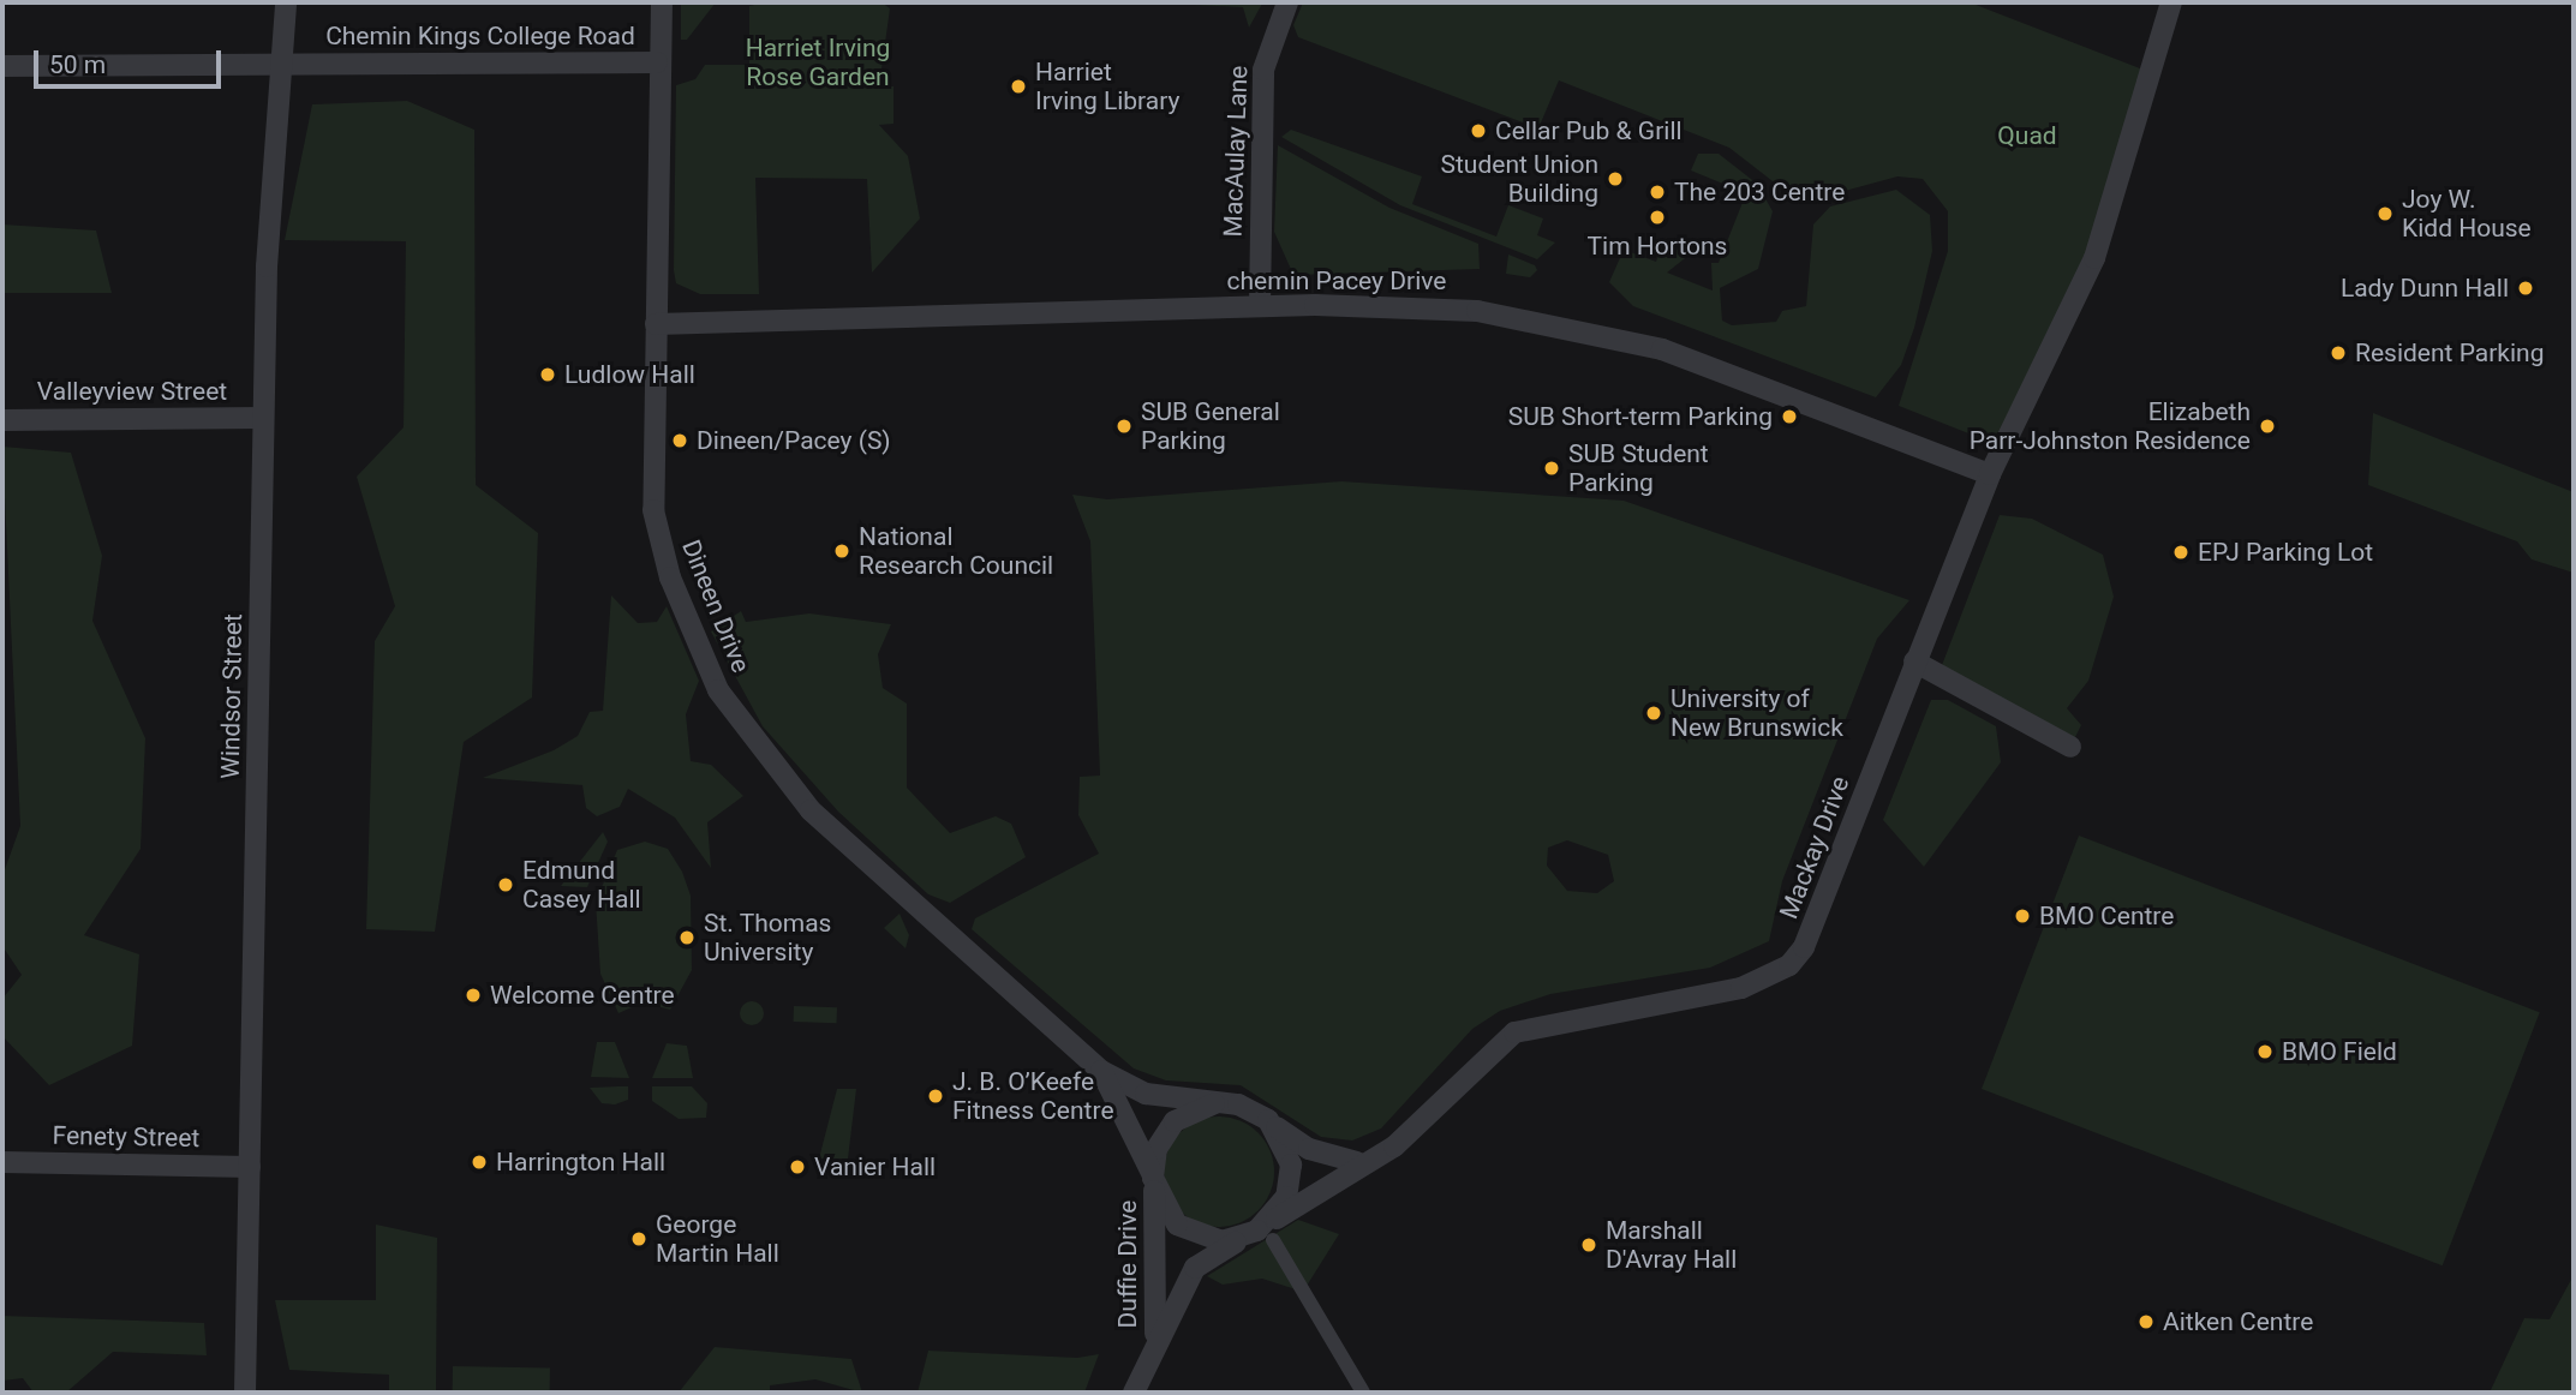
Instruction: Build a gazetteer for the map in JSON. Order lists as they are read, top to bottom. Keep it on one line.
{"streets":{"street":["Chemin Kings College Road","MacAulay Lane","chemin Pacey Drive","Valleyview Street","Dineen Drive","Windsor Street","Mackay Drive","Fenety Street","Duffie Drive"]},"crossings":[["Chemin Kings College Road","Dineen Drive"],["Chemin Kings College Road","Windsor Street"],["MacAulay Lane","chemin Pacey Drive"],["chemin Pacey Drive","Dineen Drive"],["chemin Pacey Drive","Mackay Drive"],["Valleyview Street","Windsor Street"],["Dineen Drive","Duffie Drive"],["Windsor Street","Fenety Street"],["Mackay Drive","Duffie Drive"]],"parks":["Harriet Irving Rose Garden","Quad"],"places":["Harriet Irving Library","Cellar Pub & Grill","Student Union Building","The 203 Centre","Joy W. Kidd House","Tim Hortons","Lady Dunn Hall","Resident Parking","Ludlow Hall","SUB Short-term Parking","SUB General Parking","Elizabeth Parr-Johnston Residence","Dineen/Pacey (S)","SUB Student Parking","National Research Council","EPJ Parking Lot","University of New Brunswick","Edmund Casey Hall","BMO Centre","St. Thomas University","Welcome Centre","BMO Field","J. B. O’Keefe Fitness Centre","Harrington Hall","Vanier Hall","George Martin Hall","Marshall D'Avray Hall","Aitken Centre"],"scale_bar":"50 m"}
